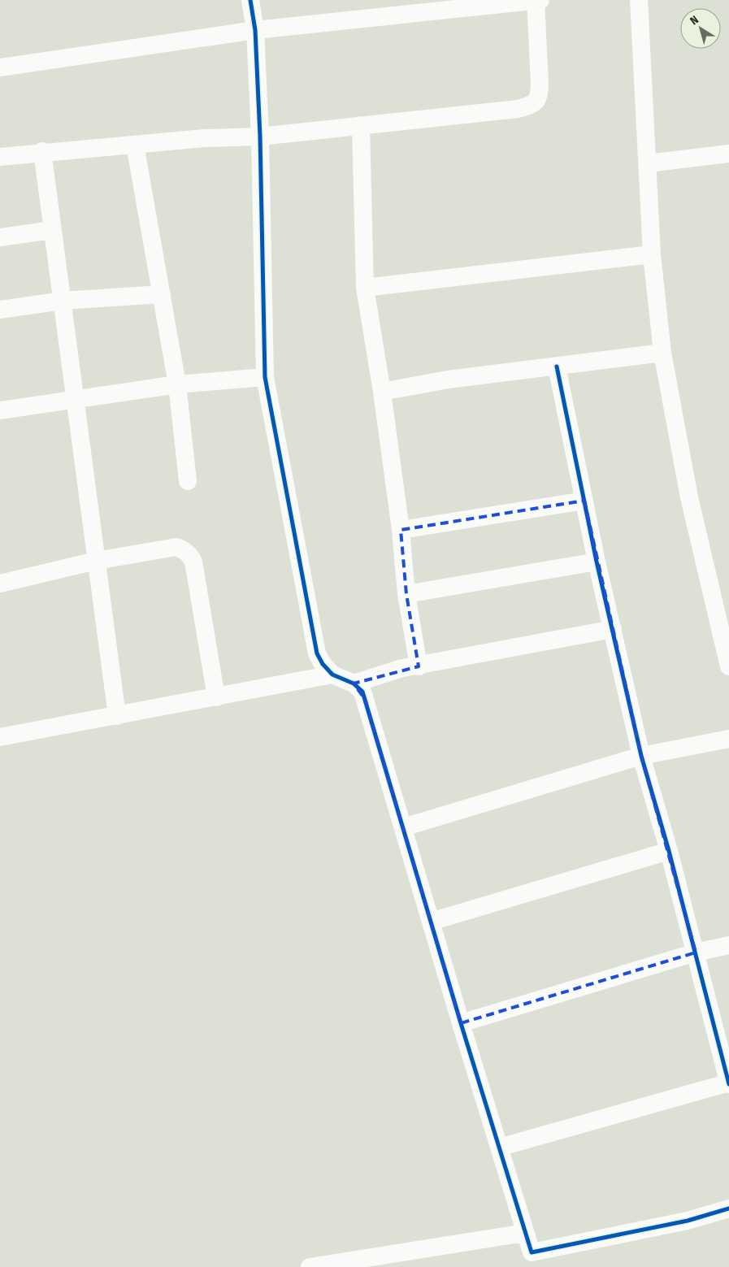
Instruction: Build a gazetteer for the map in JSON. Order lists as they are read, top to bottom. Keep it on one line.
{"north":"top left"}
